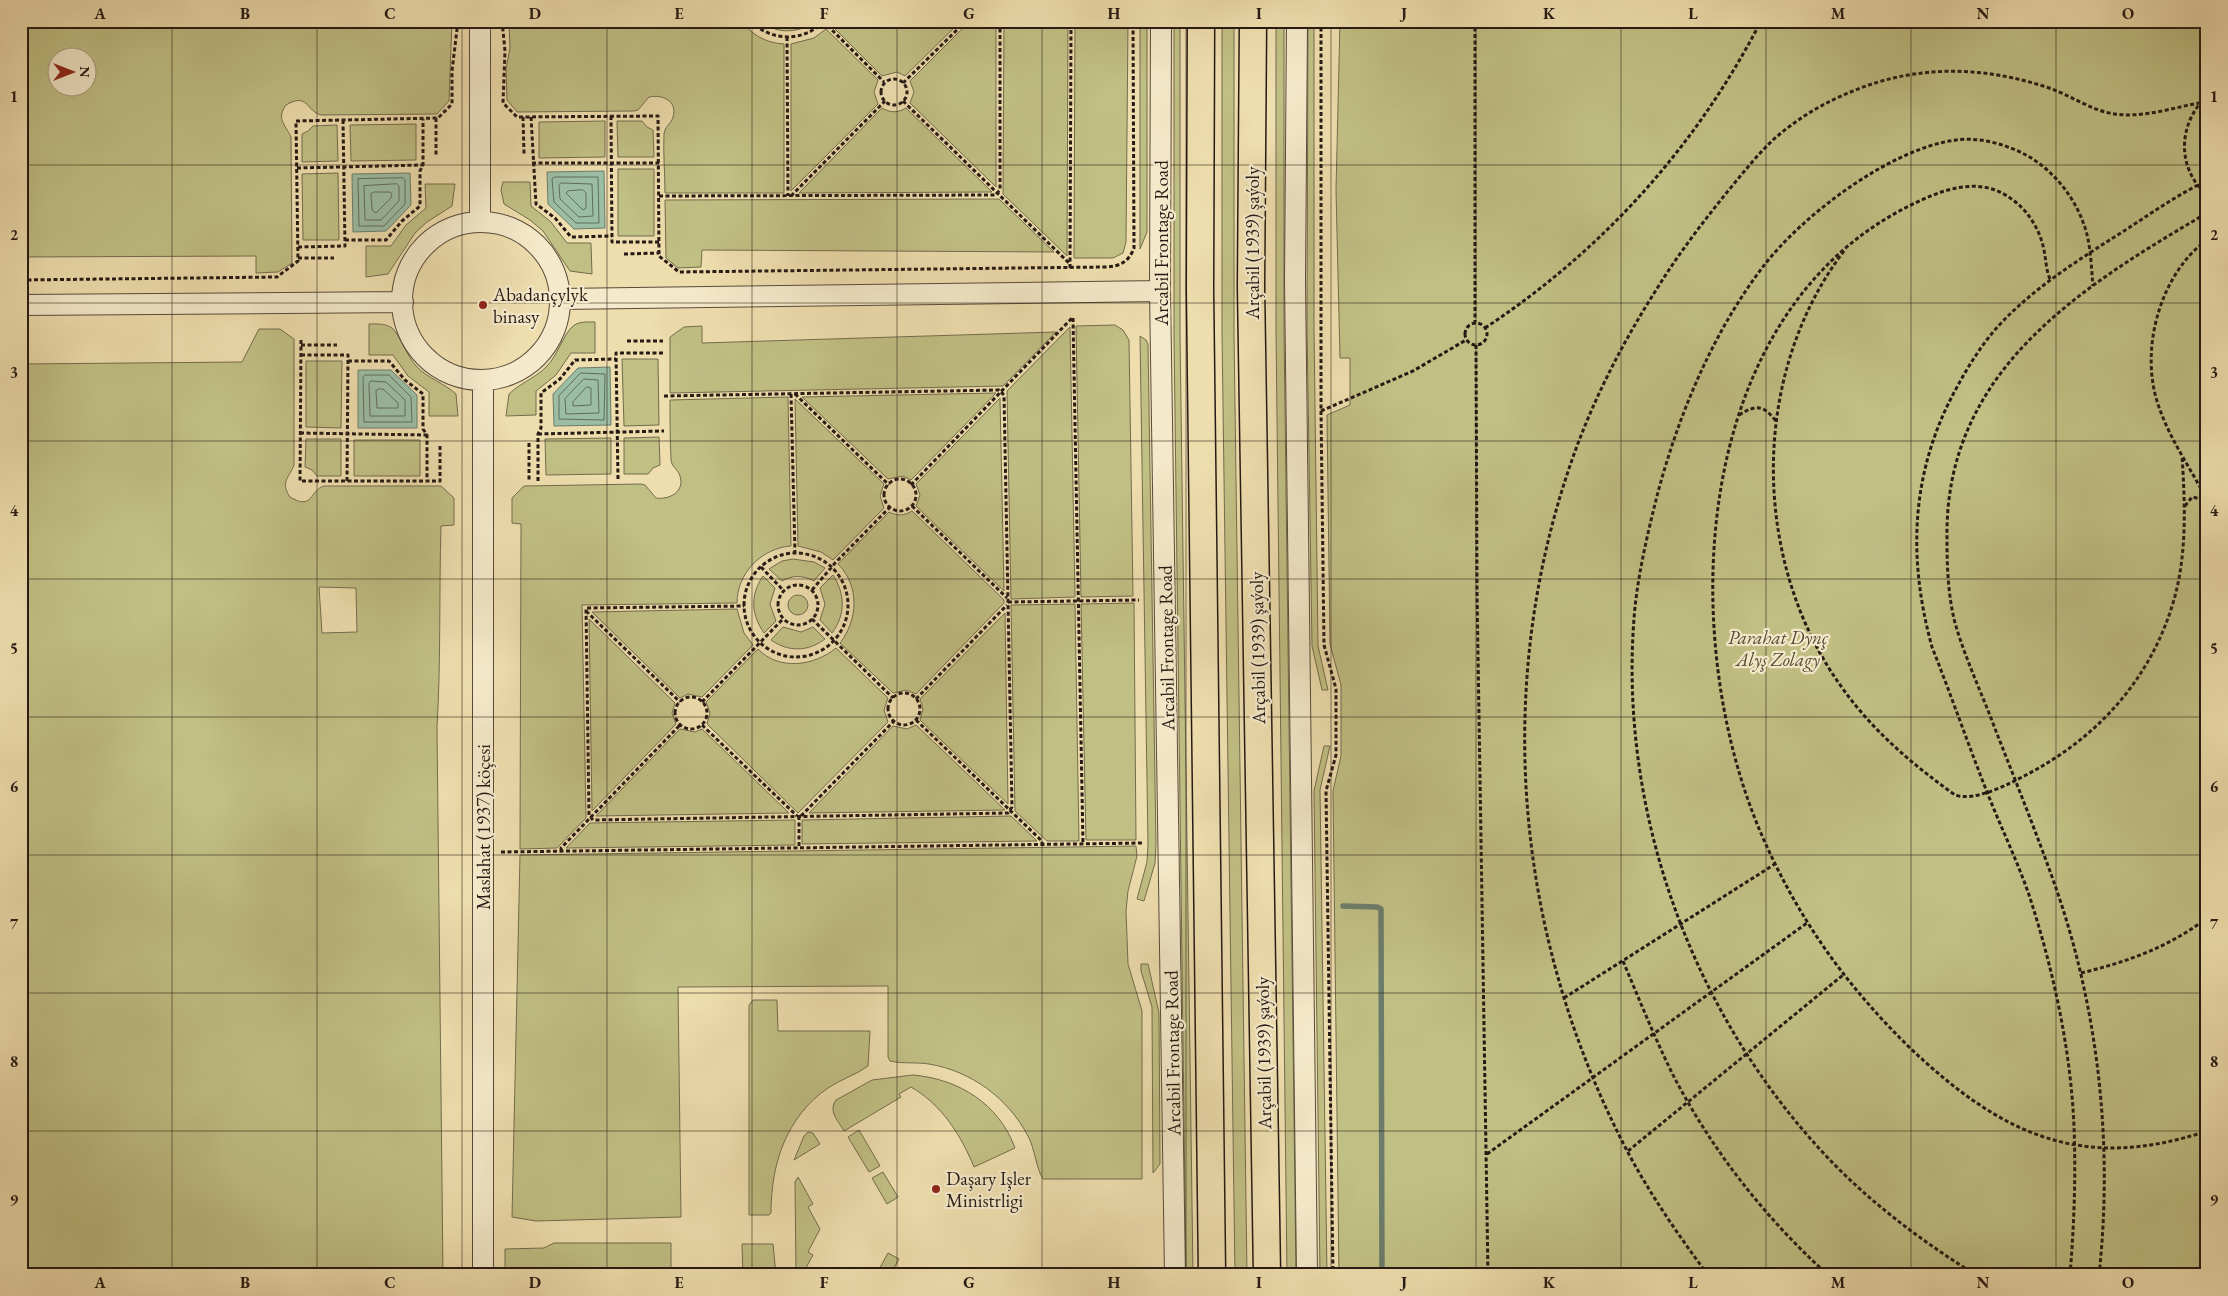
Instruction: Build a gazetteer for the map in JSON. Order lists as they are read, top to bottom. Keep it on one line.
{"streets":{"main road":["Arçabil (1939) şaýoly"],"street":["Arcabil Frontage Road","Maslahat (1937) köçesi"]},"parks":["Parahat Dynç Alyş Zolagy"],"places":["Abadançylyk binasy","Daşary Işler Ministrligi"],"north":"right","grid":{"columns":["A","B","C","D","E","F","G","H","I","J","K","L","M","N","O"],"rows":["1","2","3","4","5","6","7","8","9"]}}
